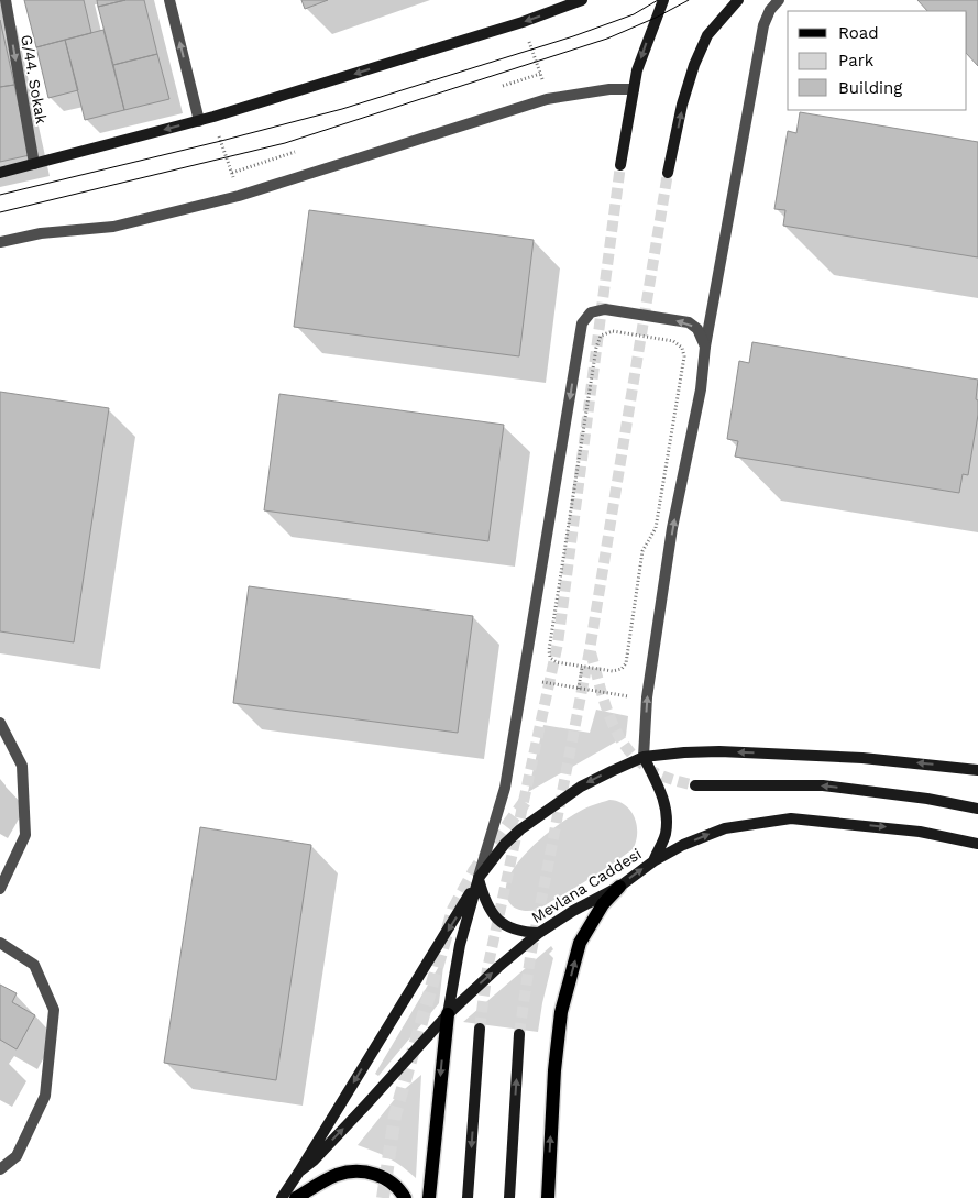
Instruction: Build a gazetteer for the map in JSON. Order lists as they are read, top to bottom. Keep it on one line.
{"streets":{"main road":["Mevlana Caddesi"],"street":["G/44. Sokak"]},"one_way":["G/44. Sokak"],"legend":["Road","Park","Building"]}
